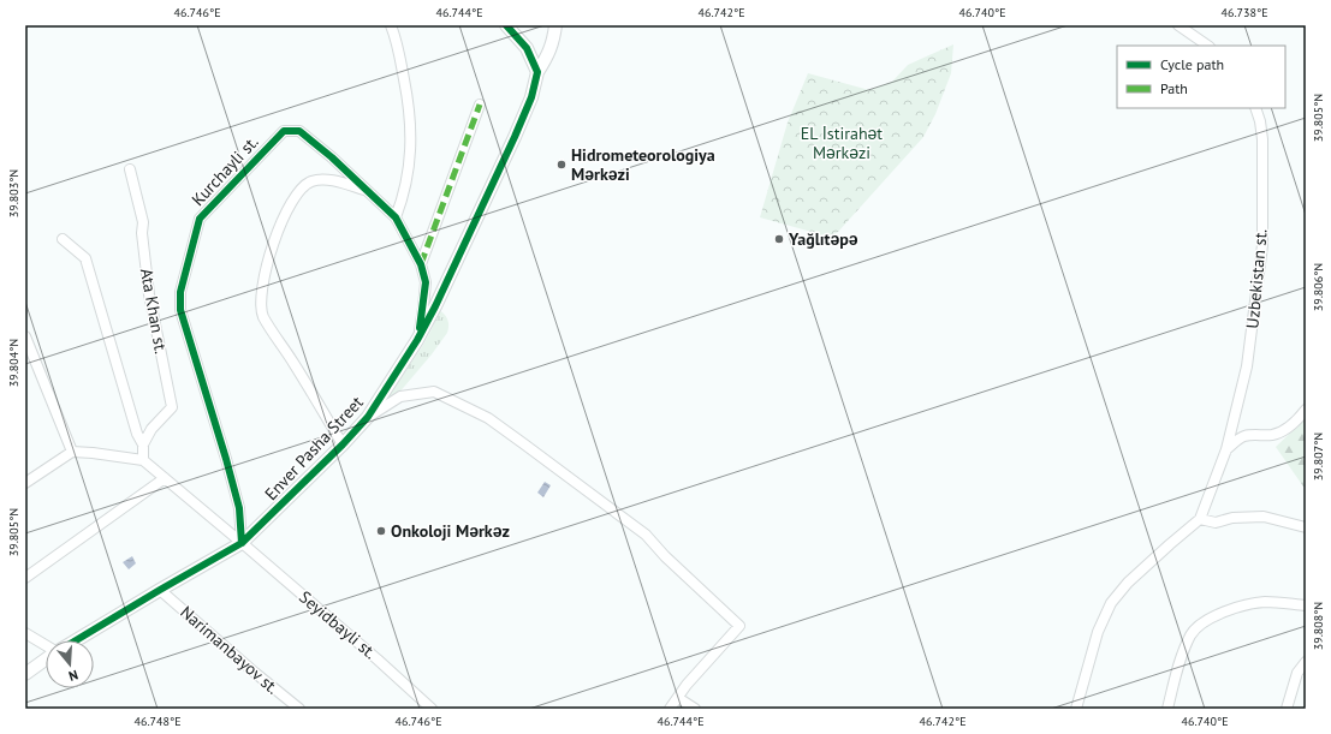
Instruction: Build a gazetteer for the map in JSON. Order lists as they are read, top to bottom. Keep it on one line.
{"streets":{"street":["Kurchayli st.","Uzbekistan st.","Ata Khan st.","Enver Pasha Street","Seyidbayli st.","Narimanbayov st."]},"crossings":[["Kurchayli st.","Enver Pasha Street"],["Kurchayli st.","Seyidbayli st."],["Enver Pasha Street","Seyidbayli st."],["Enver Pasha Street","Narimanbayov st."]],"parks":["EL İstirahət Mərkəzi"],"places":["Hidrometeorologiya Mərkəzi","Yağlıtəpə","Onkoloji Mərkəz"],"legend":["Cycle path","Path"],"north":"bottom","coordinates":["46.746°E","46.744°E","46.742°E","46.740°E","46.738°E","39.805°N","39.803°N","39.806°N","39.804°N","39.807°N","39.808°N","46.748°E"]}
